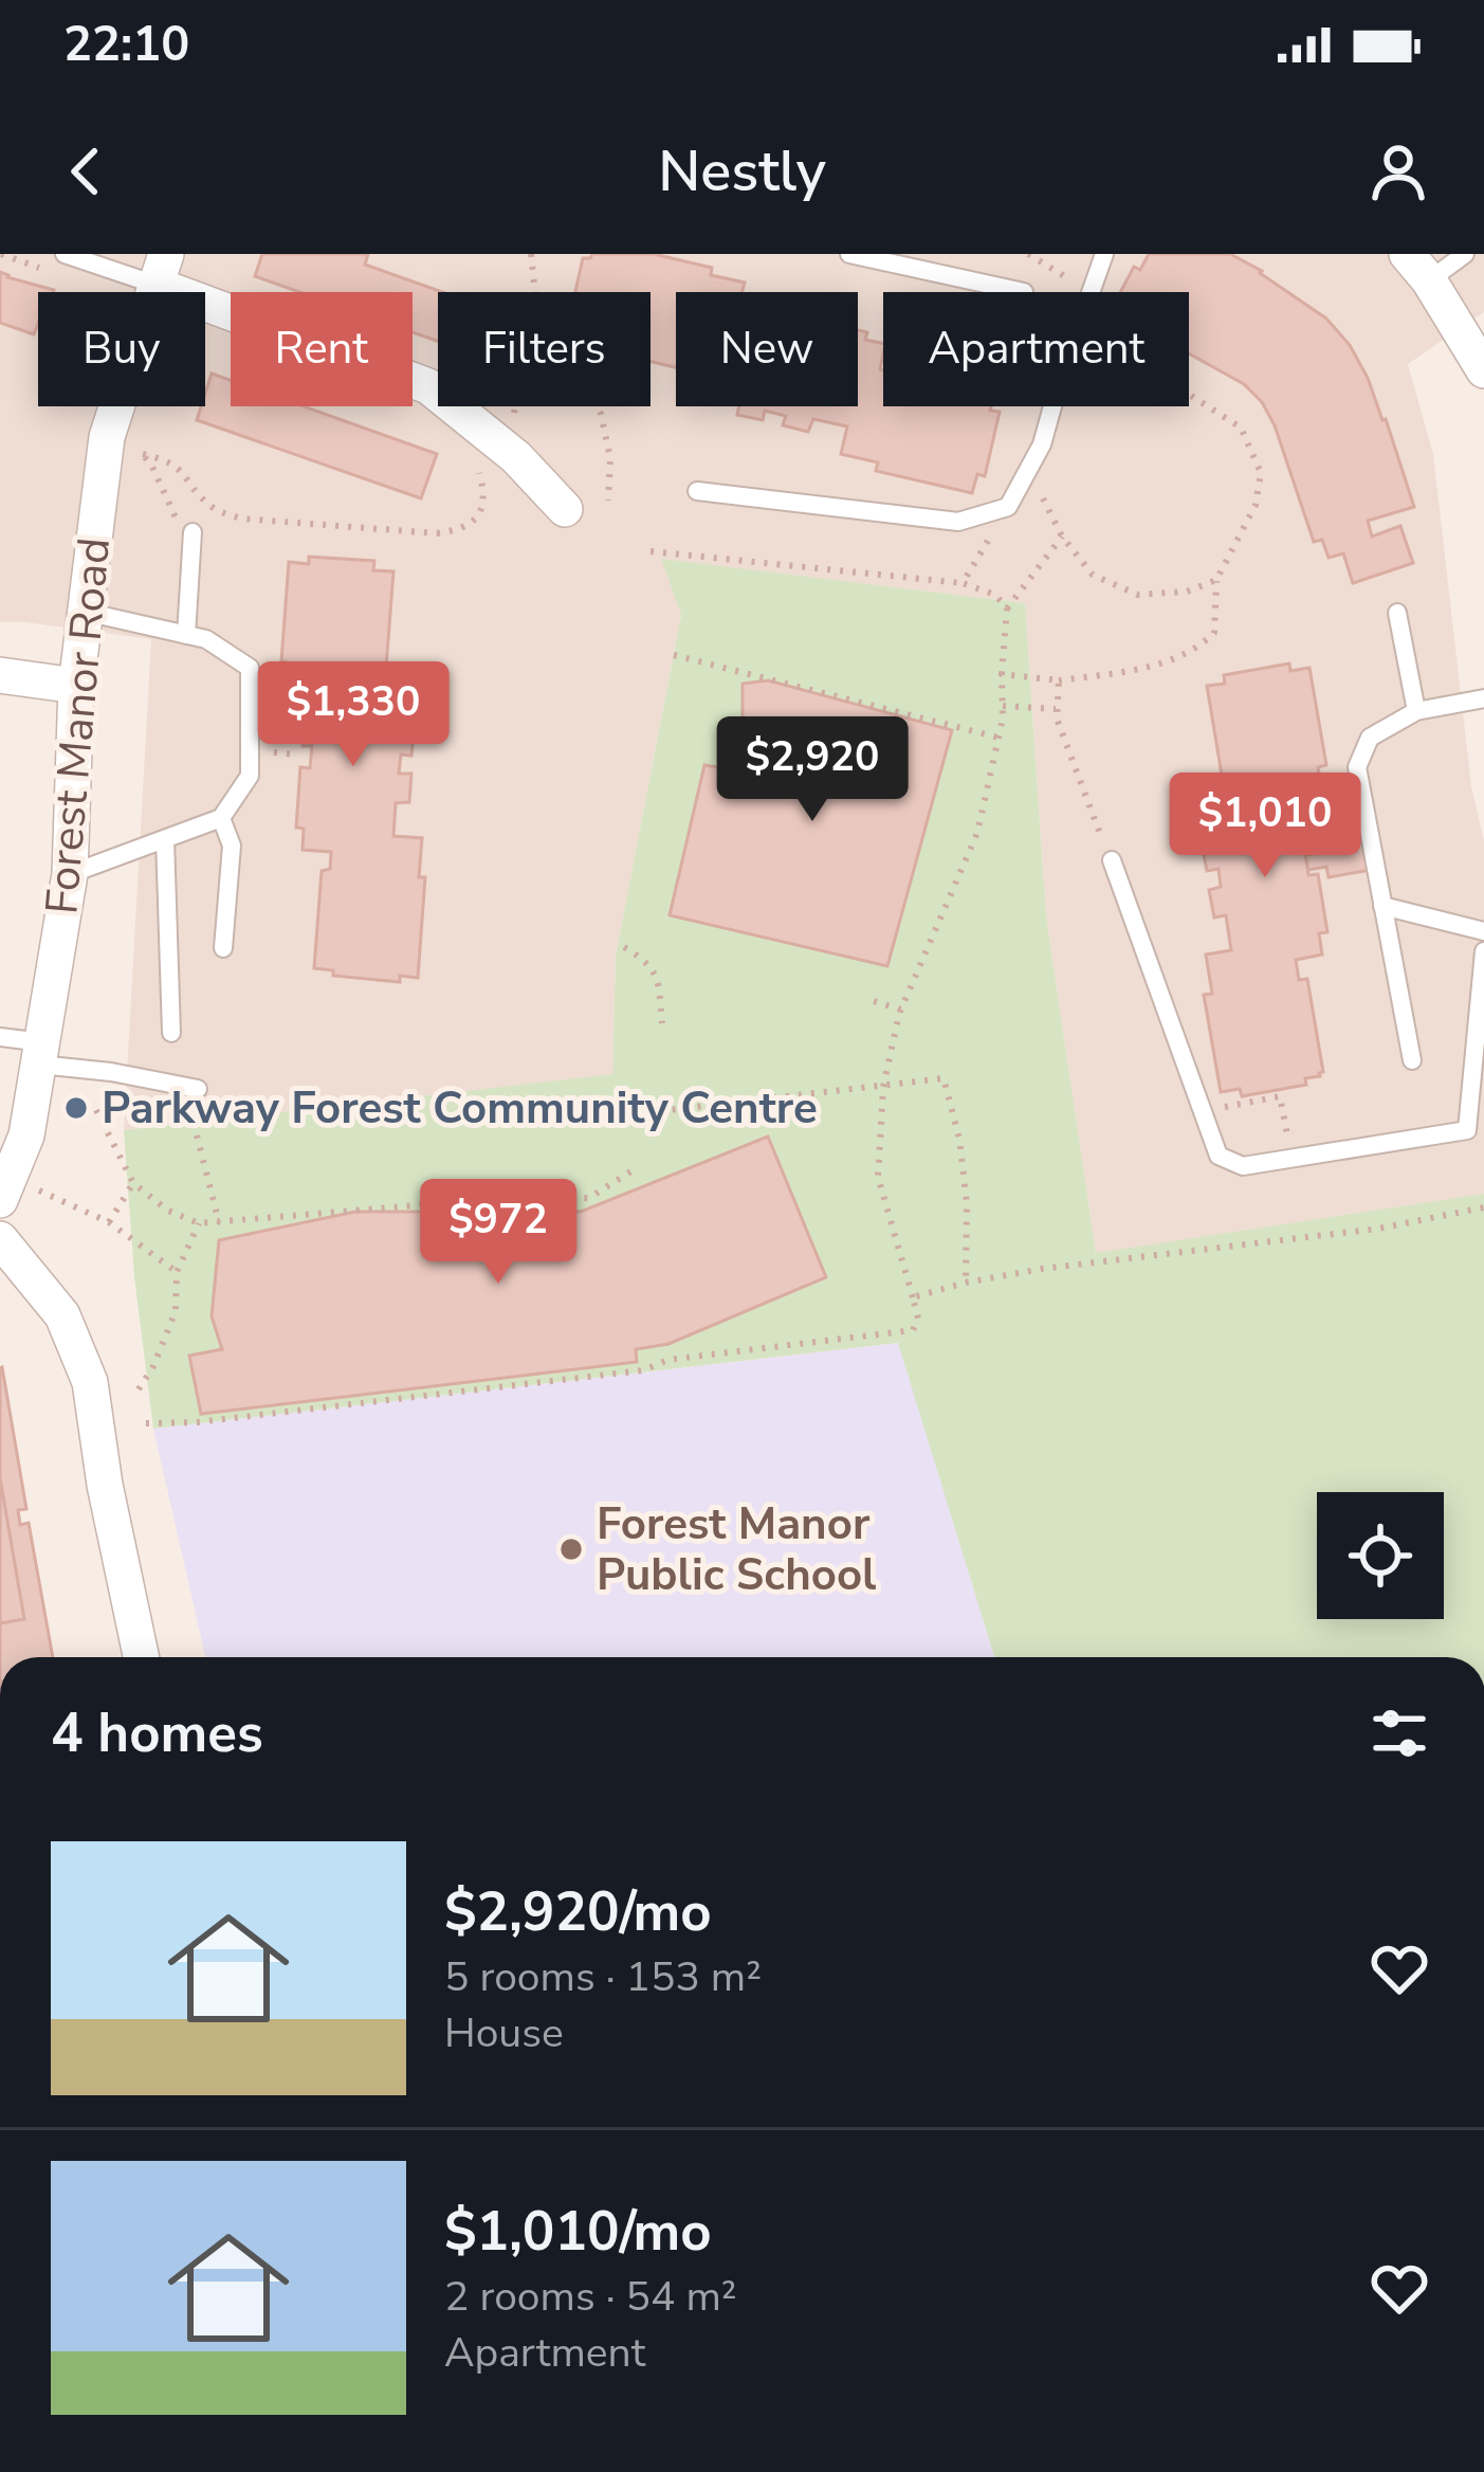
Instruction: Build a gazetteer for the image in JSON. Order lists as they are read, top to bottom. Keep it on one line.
{"streets":{"street":["Forest Manor Road"]},"places":["Parkway Forest Community Centre","Forest Manor Public School"],"page":{"status":"22:10","header":"Nestly","chip":["Buy","Rent","Filters","New","Apartment"],"price":["$1,330","$2,920","$1,010","$972"],"heading":"4 homes","list":[{"name":"$2,920/mo","note":"5 rooms · 153 m² · House"},{"name":"$1,010/mo","note":"2 rooms · 54 m² · Apartment"}]}}
